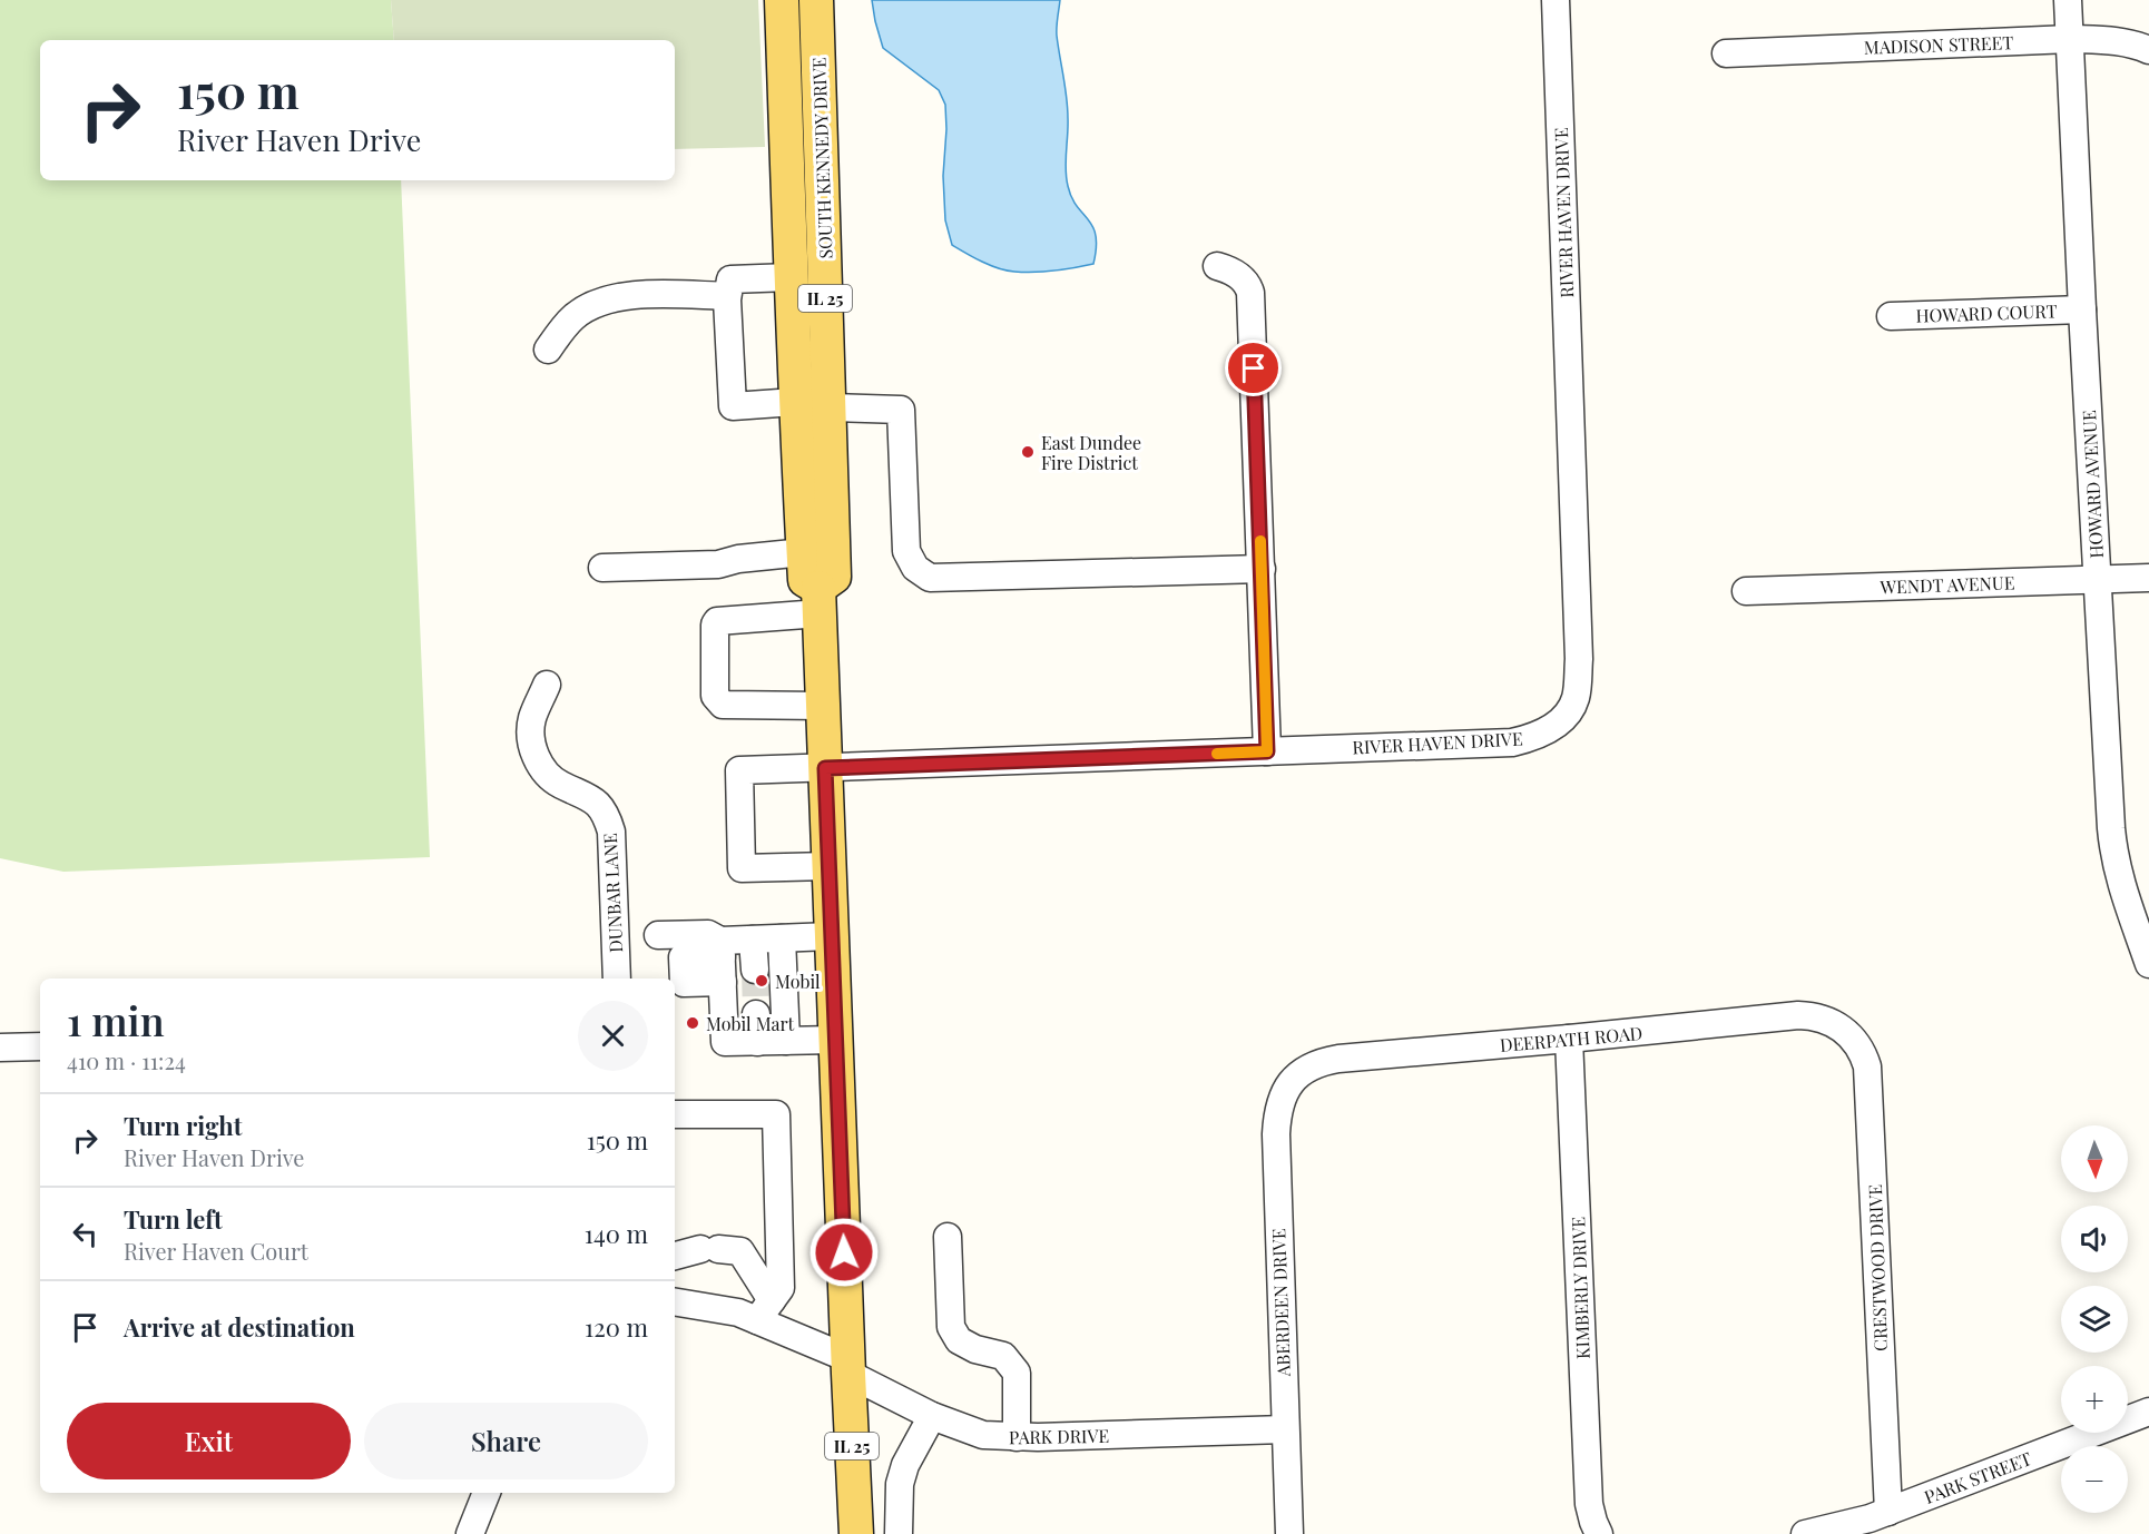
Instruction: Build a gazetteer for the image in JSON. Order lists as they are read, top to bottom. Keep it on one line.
{"streets":{"main road":["SOUTH KENNEDY DRIVE","IL 25"],"street":["MADISON STREET","RIVER HAVEN DRIVE","HOWARD COURT","HOWARD AVENUE","WENDT AVENUE","DUNBAR LANE","DEERPATH ROAD","CRESTWOOD DRIVE","KIMBERLY DRIVE","ABERDEEN DRIVE","PARK DRIVE","PARK STREET"]},"crossings":[["MADISON STREET","HOWARD AVENUE"],["SOUTH KENNEDY DRIVE","RIVER HAVEN DRIVE"],["SOUTH KENNEDY DRIVE","PARK DRIVE"],["HOWARD COURT","HOWARD AVENUE"],["HOWARD AVENUE","WENDT AVENUE"],["DEERPATH ROAD","CRESTWOOD DRIVE"],["DEERPATH ROAD","KIMBERLY DRIVE"],["DEERPATH ROAD","ABERDEEN DRIVE"],["CRESTWOOD DRIVE","PARK STREET"],["ABERDEEN DRIVE","PARK DRIVE"]],"places":["East Dundee Fire District","Mobil","Mobil Mart"],"north":"bottom","page":{"turn":["150 m","River Haven Drive"],"heading":["1 min","410 m · 11:24"],"list":[{"name":"Turn right","note":"River Haven Drive","value":"150 m"},{"name":"Turn left","note":"River Haven Court","value":"140 m"},{"name":"Arrive at destination","value":"120 m"}],"map_buttons":["+","−"],"buttons":["Exit","Share"]}}
